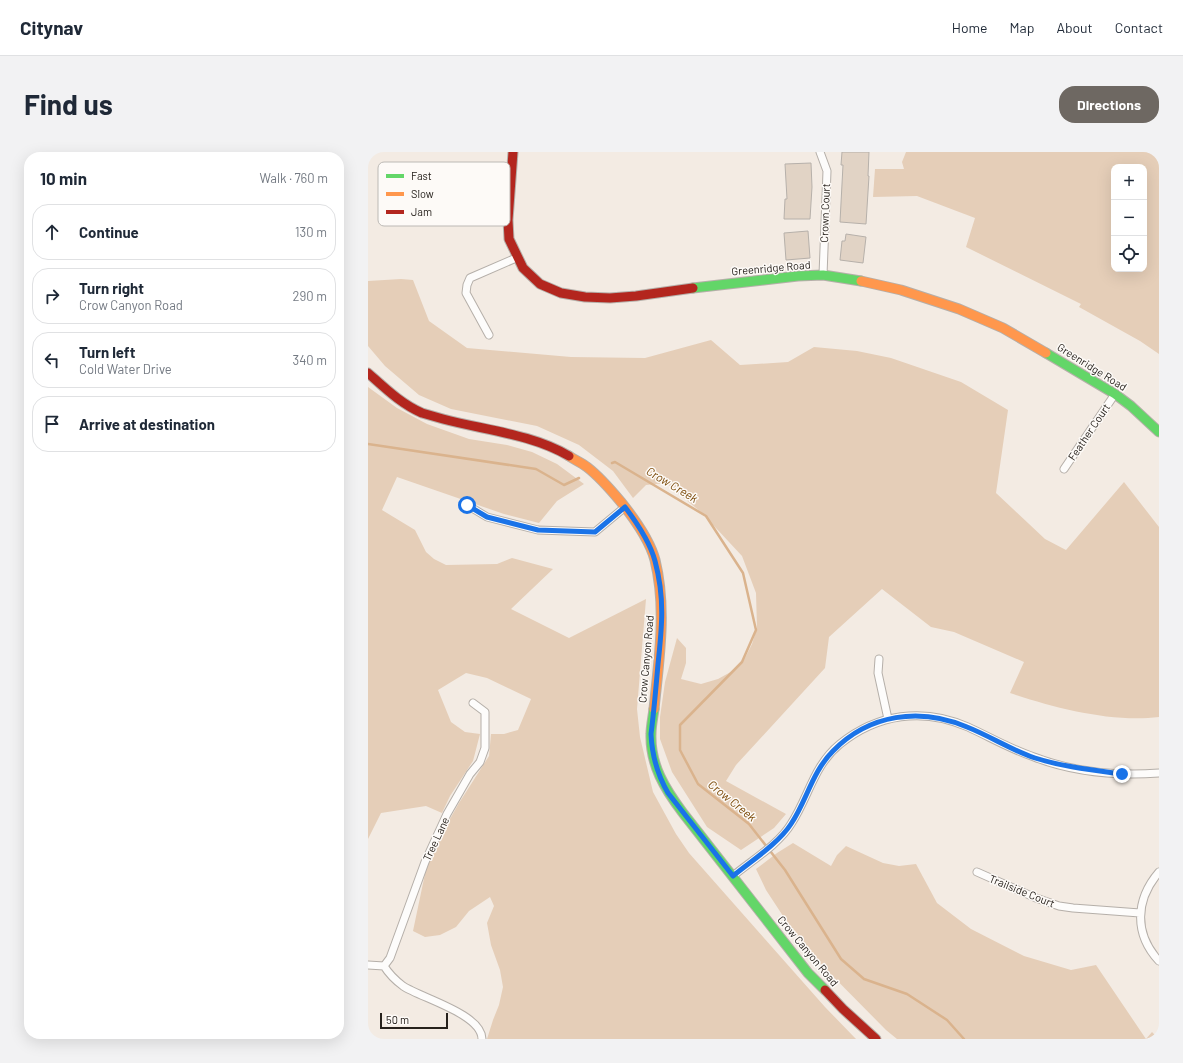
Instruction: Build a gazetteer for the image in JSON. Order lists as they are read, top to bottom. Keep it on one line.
{"streets":{"main road":["Greenridge Road","Crow Canyon Road"],"street":["Crown Court","Feather Court","Tree Lane","Trailside Court"]},"crossings":[["Crown Court","Greenridge Road"],["Greenridge Road","Feather Court"]],"water":["Crow Creek"],"legend":["Fast","Slow","Jam"],"scale_bar":"50 m","page":{"header":"Citynav","nav":["Home","Map","About","Contact"],"buttons":"Directions","title":"Find us","heading":["10 min","Walk · 760 m"],"map_buttons":["+","−"],"list":[["Continue","130 m"],["Turn right","Crow Canyon Road","290 m"],["Turn left","Cold Water Drive","340 m"],"Arrive at destination"],"scale":"50 m"}}
